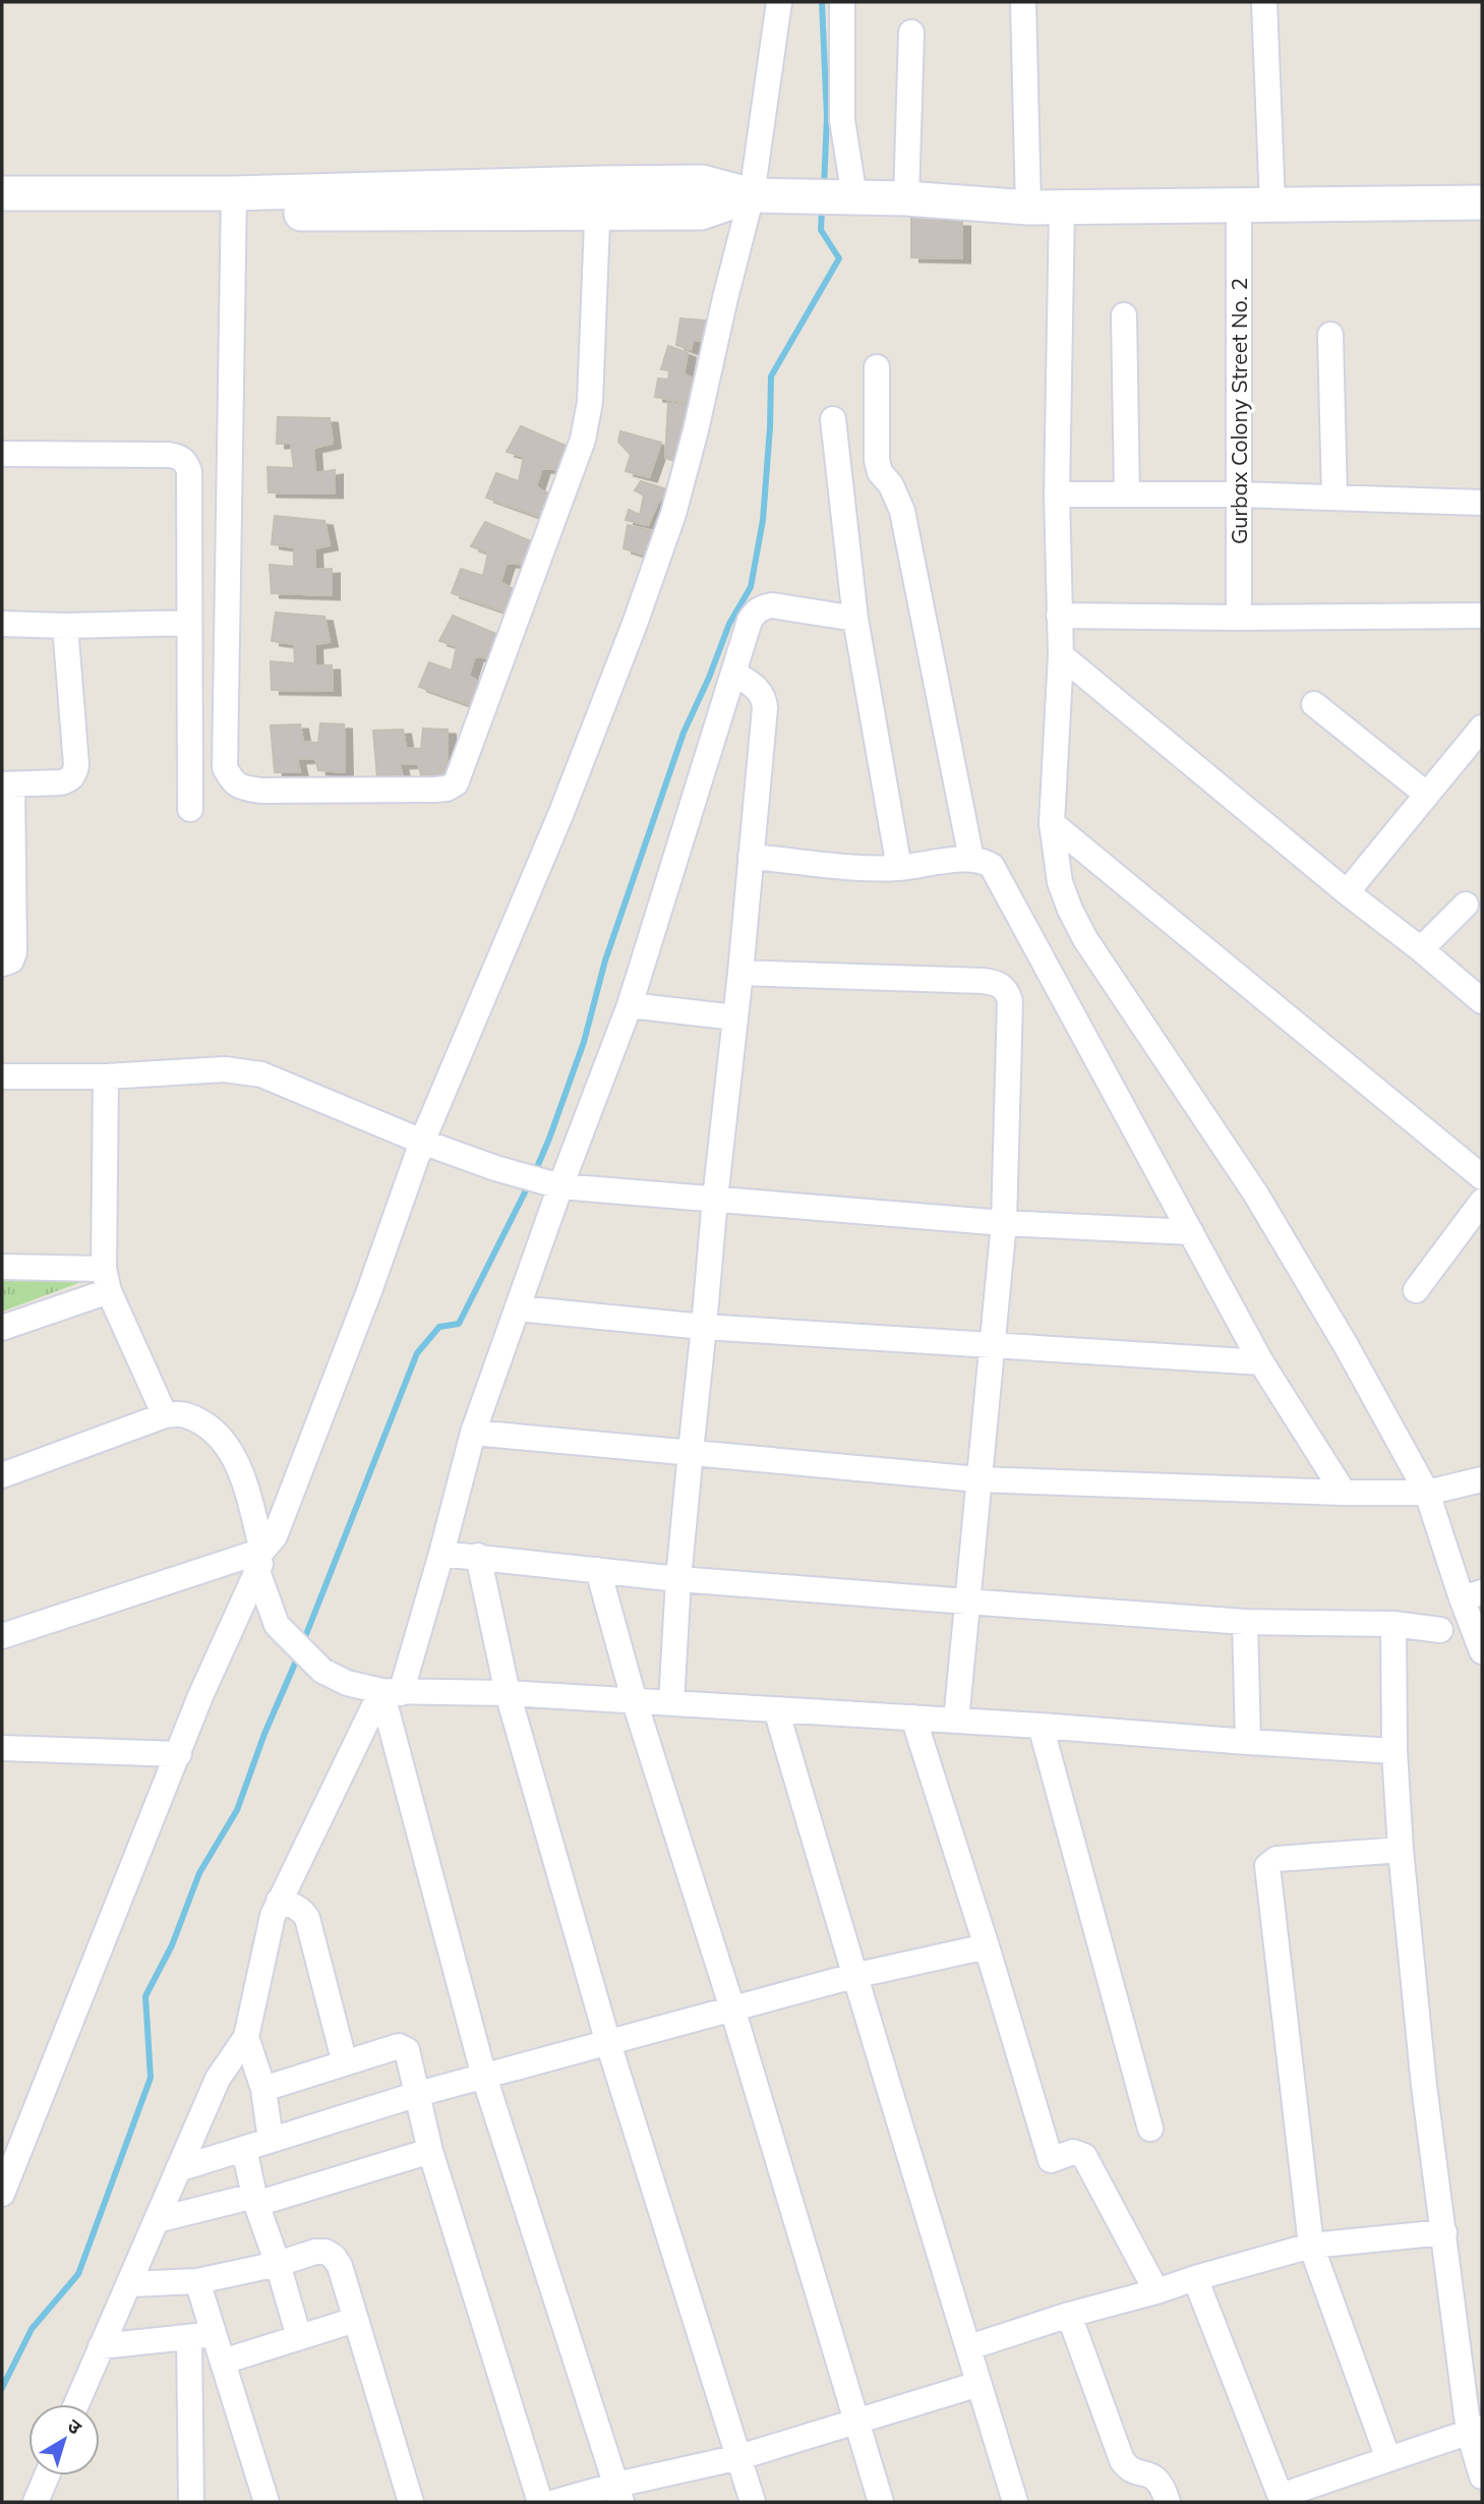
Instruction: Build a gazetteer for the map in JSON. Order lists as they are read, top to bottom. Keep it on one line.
{"streets":{"street":["Gurbax Colony Street No. 2"]},"north":"top right"}
